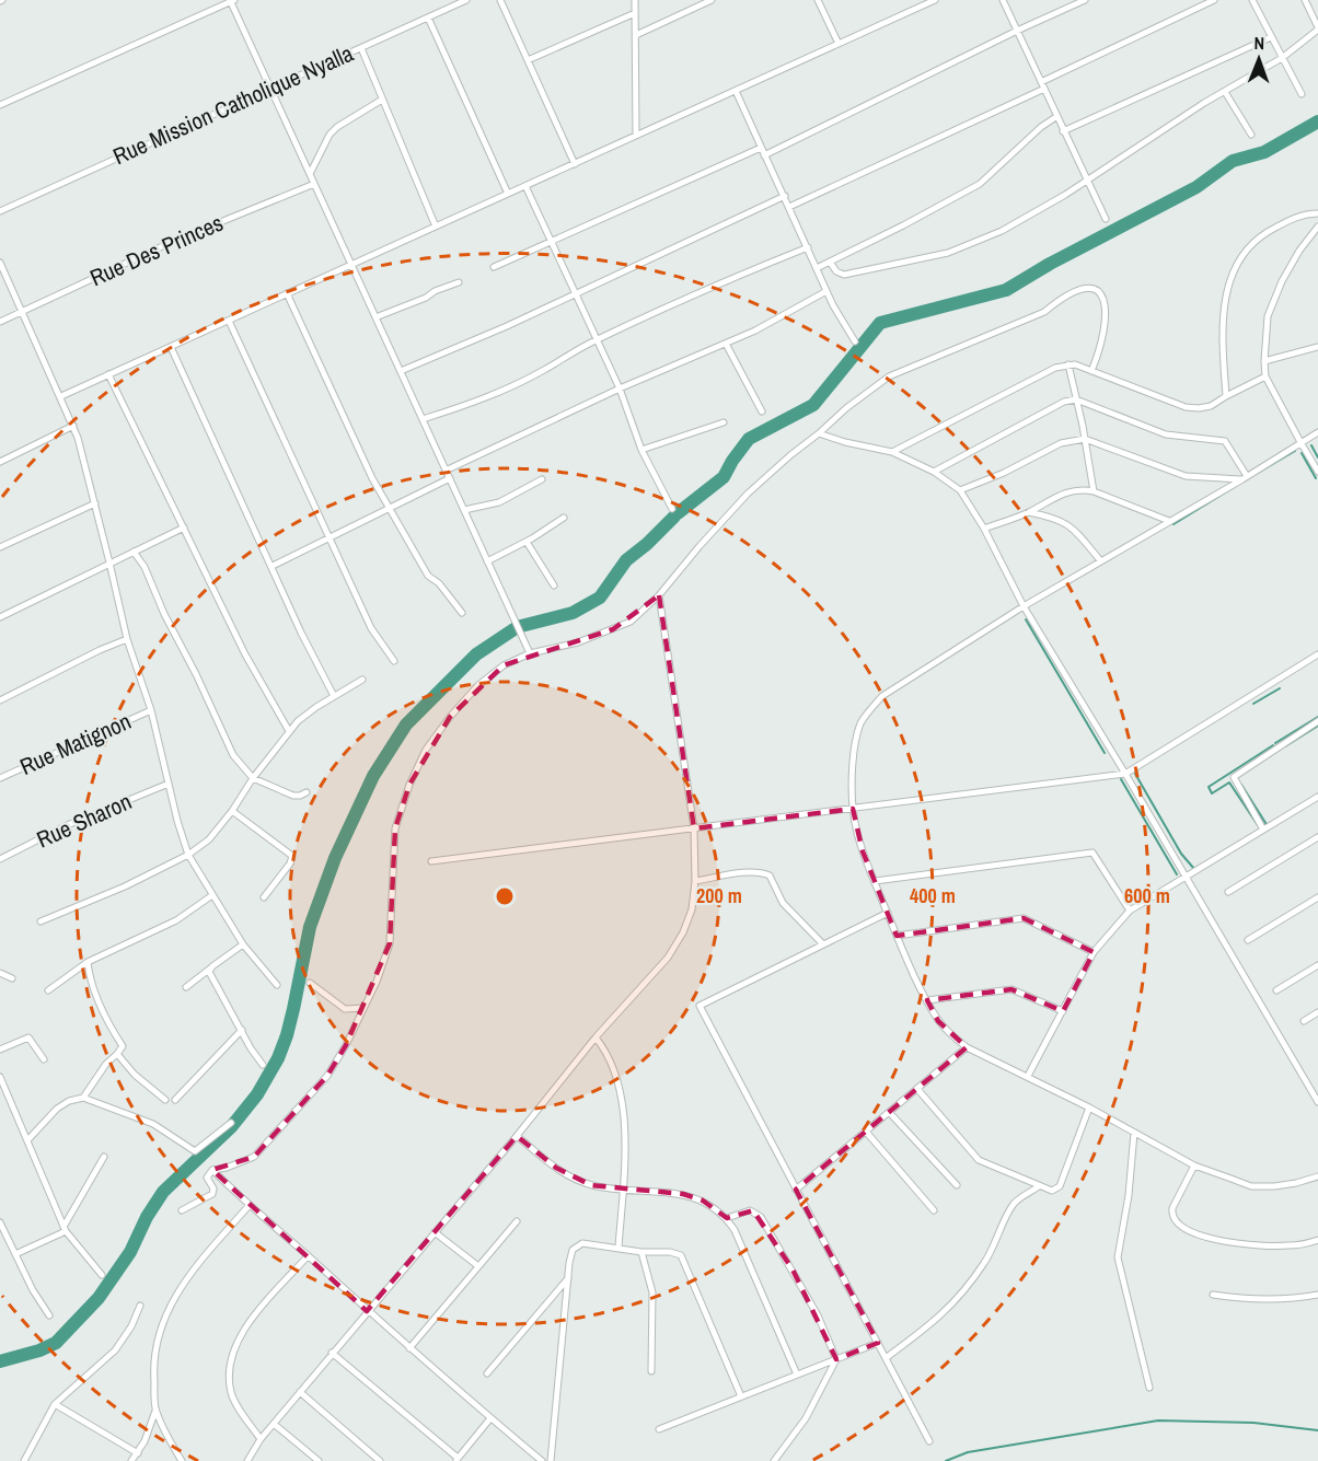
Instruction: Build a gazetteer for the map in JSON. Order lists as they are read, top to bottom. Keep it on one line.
{"streets":{"street":["Rue Mission Catholique Nyalla","Rue Des Princes","Rue Matignon","Rue Sharon"]},"north":"top","rings":["200 m","400 m","600 m"]}
